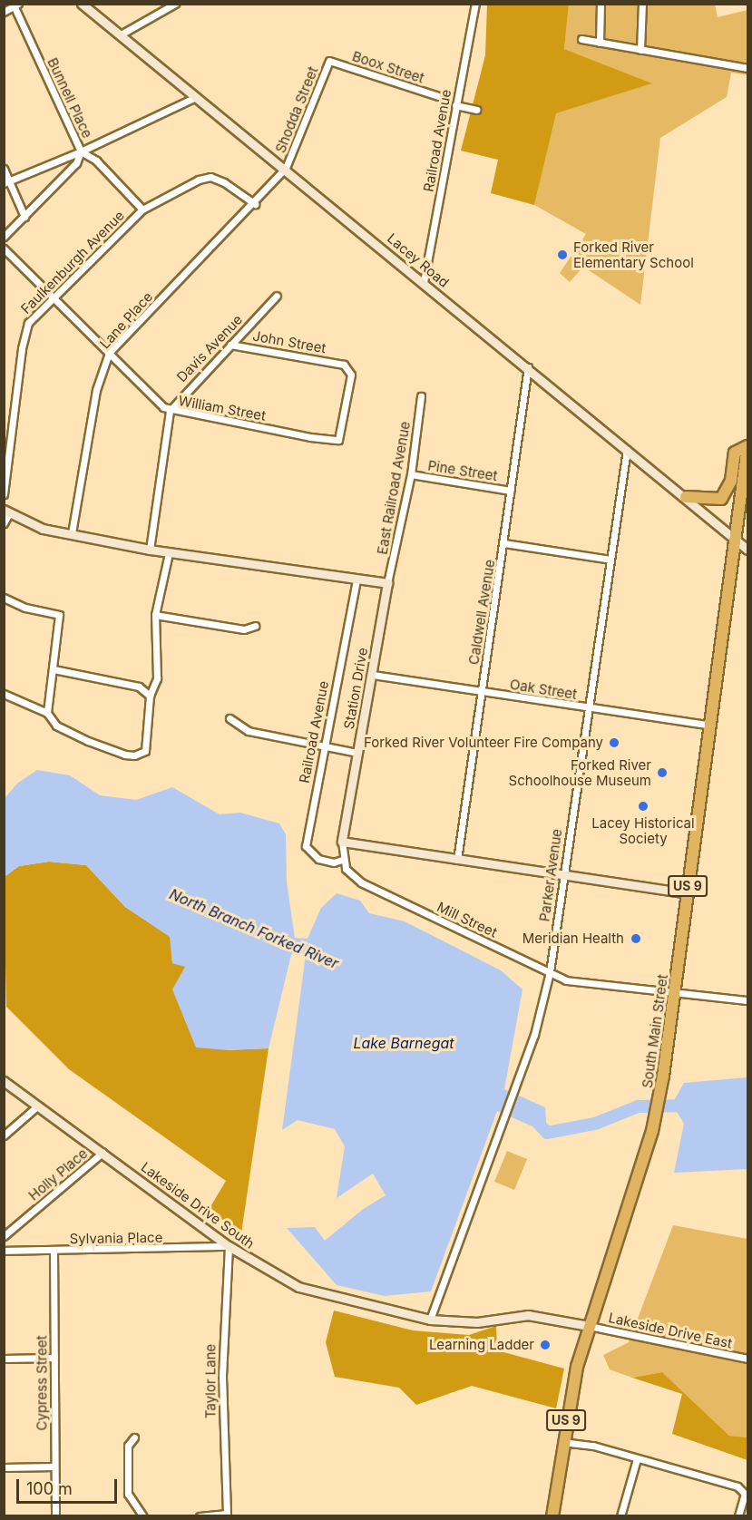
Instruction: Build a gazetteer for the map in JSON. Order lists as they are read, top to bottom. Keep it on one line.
{"streets":{"highway":["US 9","South Main Street"],"street":["Boox Street","Bunnell Place","Shodda Street","Railroad Avenue","Lacey Road","Faulkenburgh Avenue","Lane Place","John Street","Davis Avenue","William Street","Pine Street","East Railroad Avenue","Caldwell Avenue","Station Drive","Oak Street","Parker Avenue","Mill Street","Holly Place","Lakeside Drive South","Sylvania Place","Lakeside Drive East","Taylor Lane","Cypress Street"]},"crossings":[["Boox Street","Shodda Street"],["Bunnell Place","Faulkenburgh Avenue"],["Shodda Street","Lacey Road"],["Shodda Street","Lane Place"],["Railroad Avenue","Lacey Road"],["Railroad Avenue","Mill Street"],["Lacey Road","Lane Place"],["Lacey Road","Caldwell Avenue"],["Lacey Road","Parker Avenue"],["Lacey Road","US 9"],["Lacey Road","South Main Street"],["Faulkenburgh Avenue","Lane Place"],["Faulkenburgh Avenue","William Street"],["Lane Place","William Street"],["John Street","Davis Avenue"],["John Street","William Street"],["Davis Avenue","William Street"],["Pine Street","East Railroad Avenue"],["Pine Street","Caldwell Avenue"],["East Railroad Avenue","Station Drive"],["Caldwell Avenue","Oak Street"],["Station Drive","Oak Street"],["Oak Street","Parker Avenue"],["Oak Street","South Main Street"],["Parker Avenue","Mill Street"],["Parker Avenue","Lakeside Drive South"],["US 9","South Main Street"],["Mill Street","South Main Street"],["South Main Street","Lakeside Drive South"],["South Main Street","Lakeside Drive East"],["Holly Place","Lakeside Drive South"],["Lakeside Drive South","Sylvania Place"],["Lakeside Drive South","Lakeside Drive East"],["Lakeside Drive South","Taylor Lane"],["Sylvania Place","Taylor Lane"],["Sylvania Place","Cypress Street"]],"water":["North Branch Forked River","Lake Barnegat"],"places":["Forked River Elementary School","Forked River Volunteer Fire Company","Forked River Schoolhouse Museum","Lacey Historical Society","Meridian Health","Learning Ladder"],"scale_bar":"100 m"}
